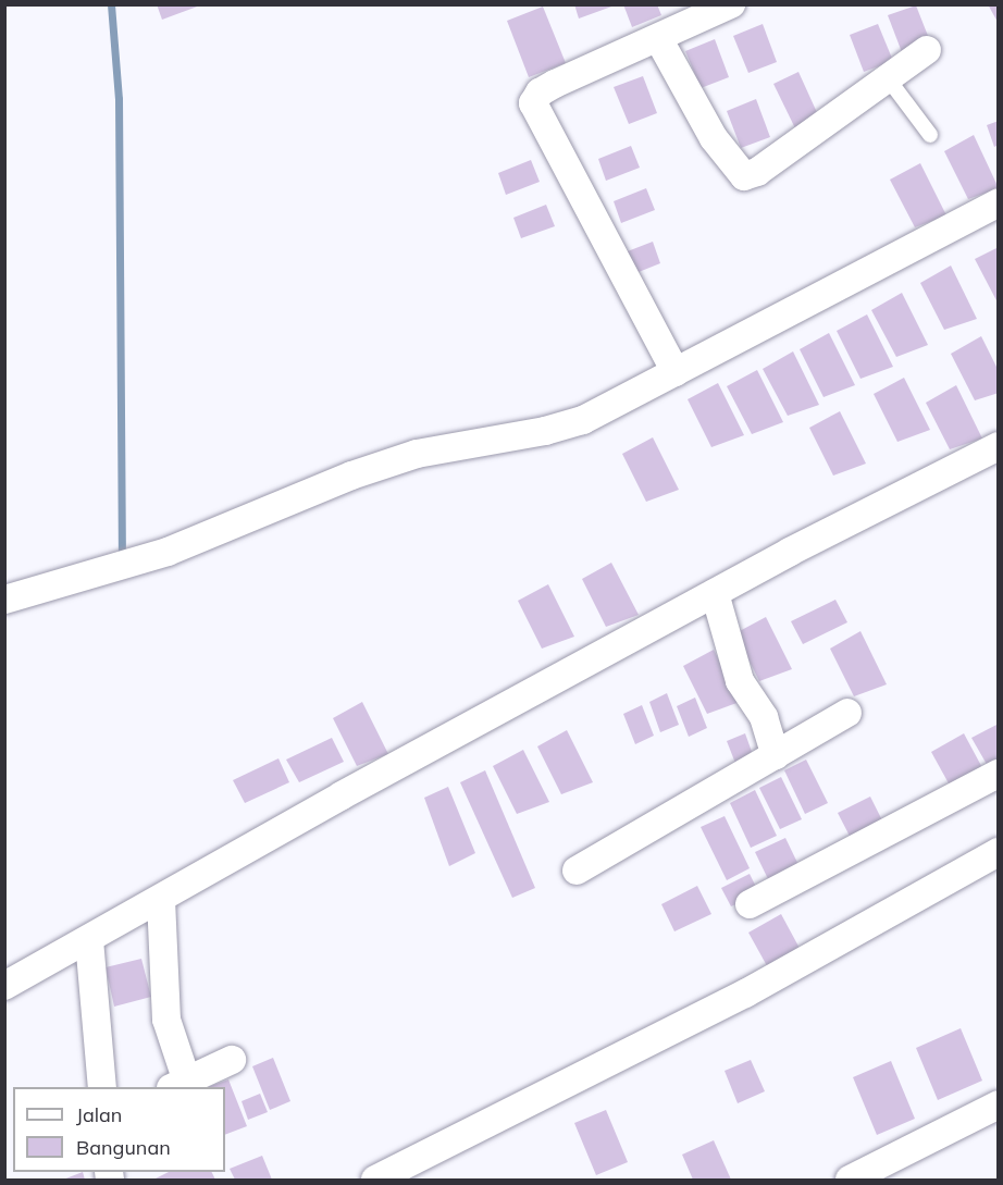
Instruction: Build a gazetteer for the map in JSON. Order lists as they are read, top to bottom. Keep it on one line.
{"legend":["Jalan","Bangunan"]}
